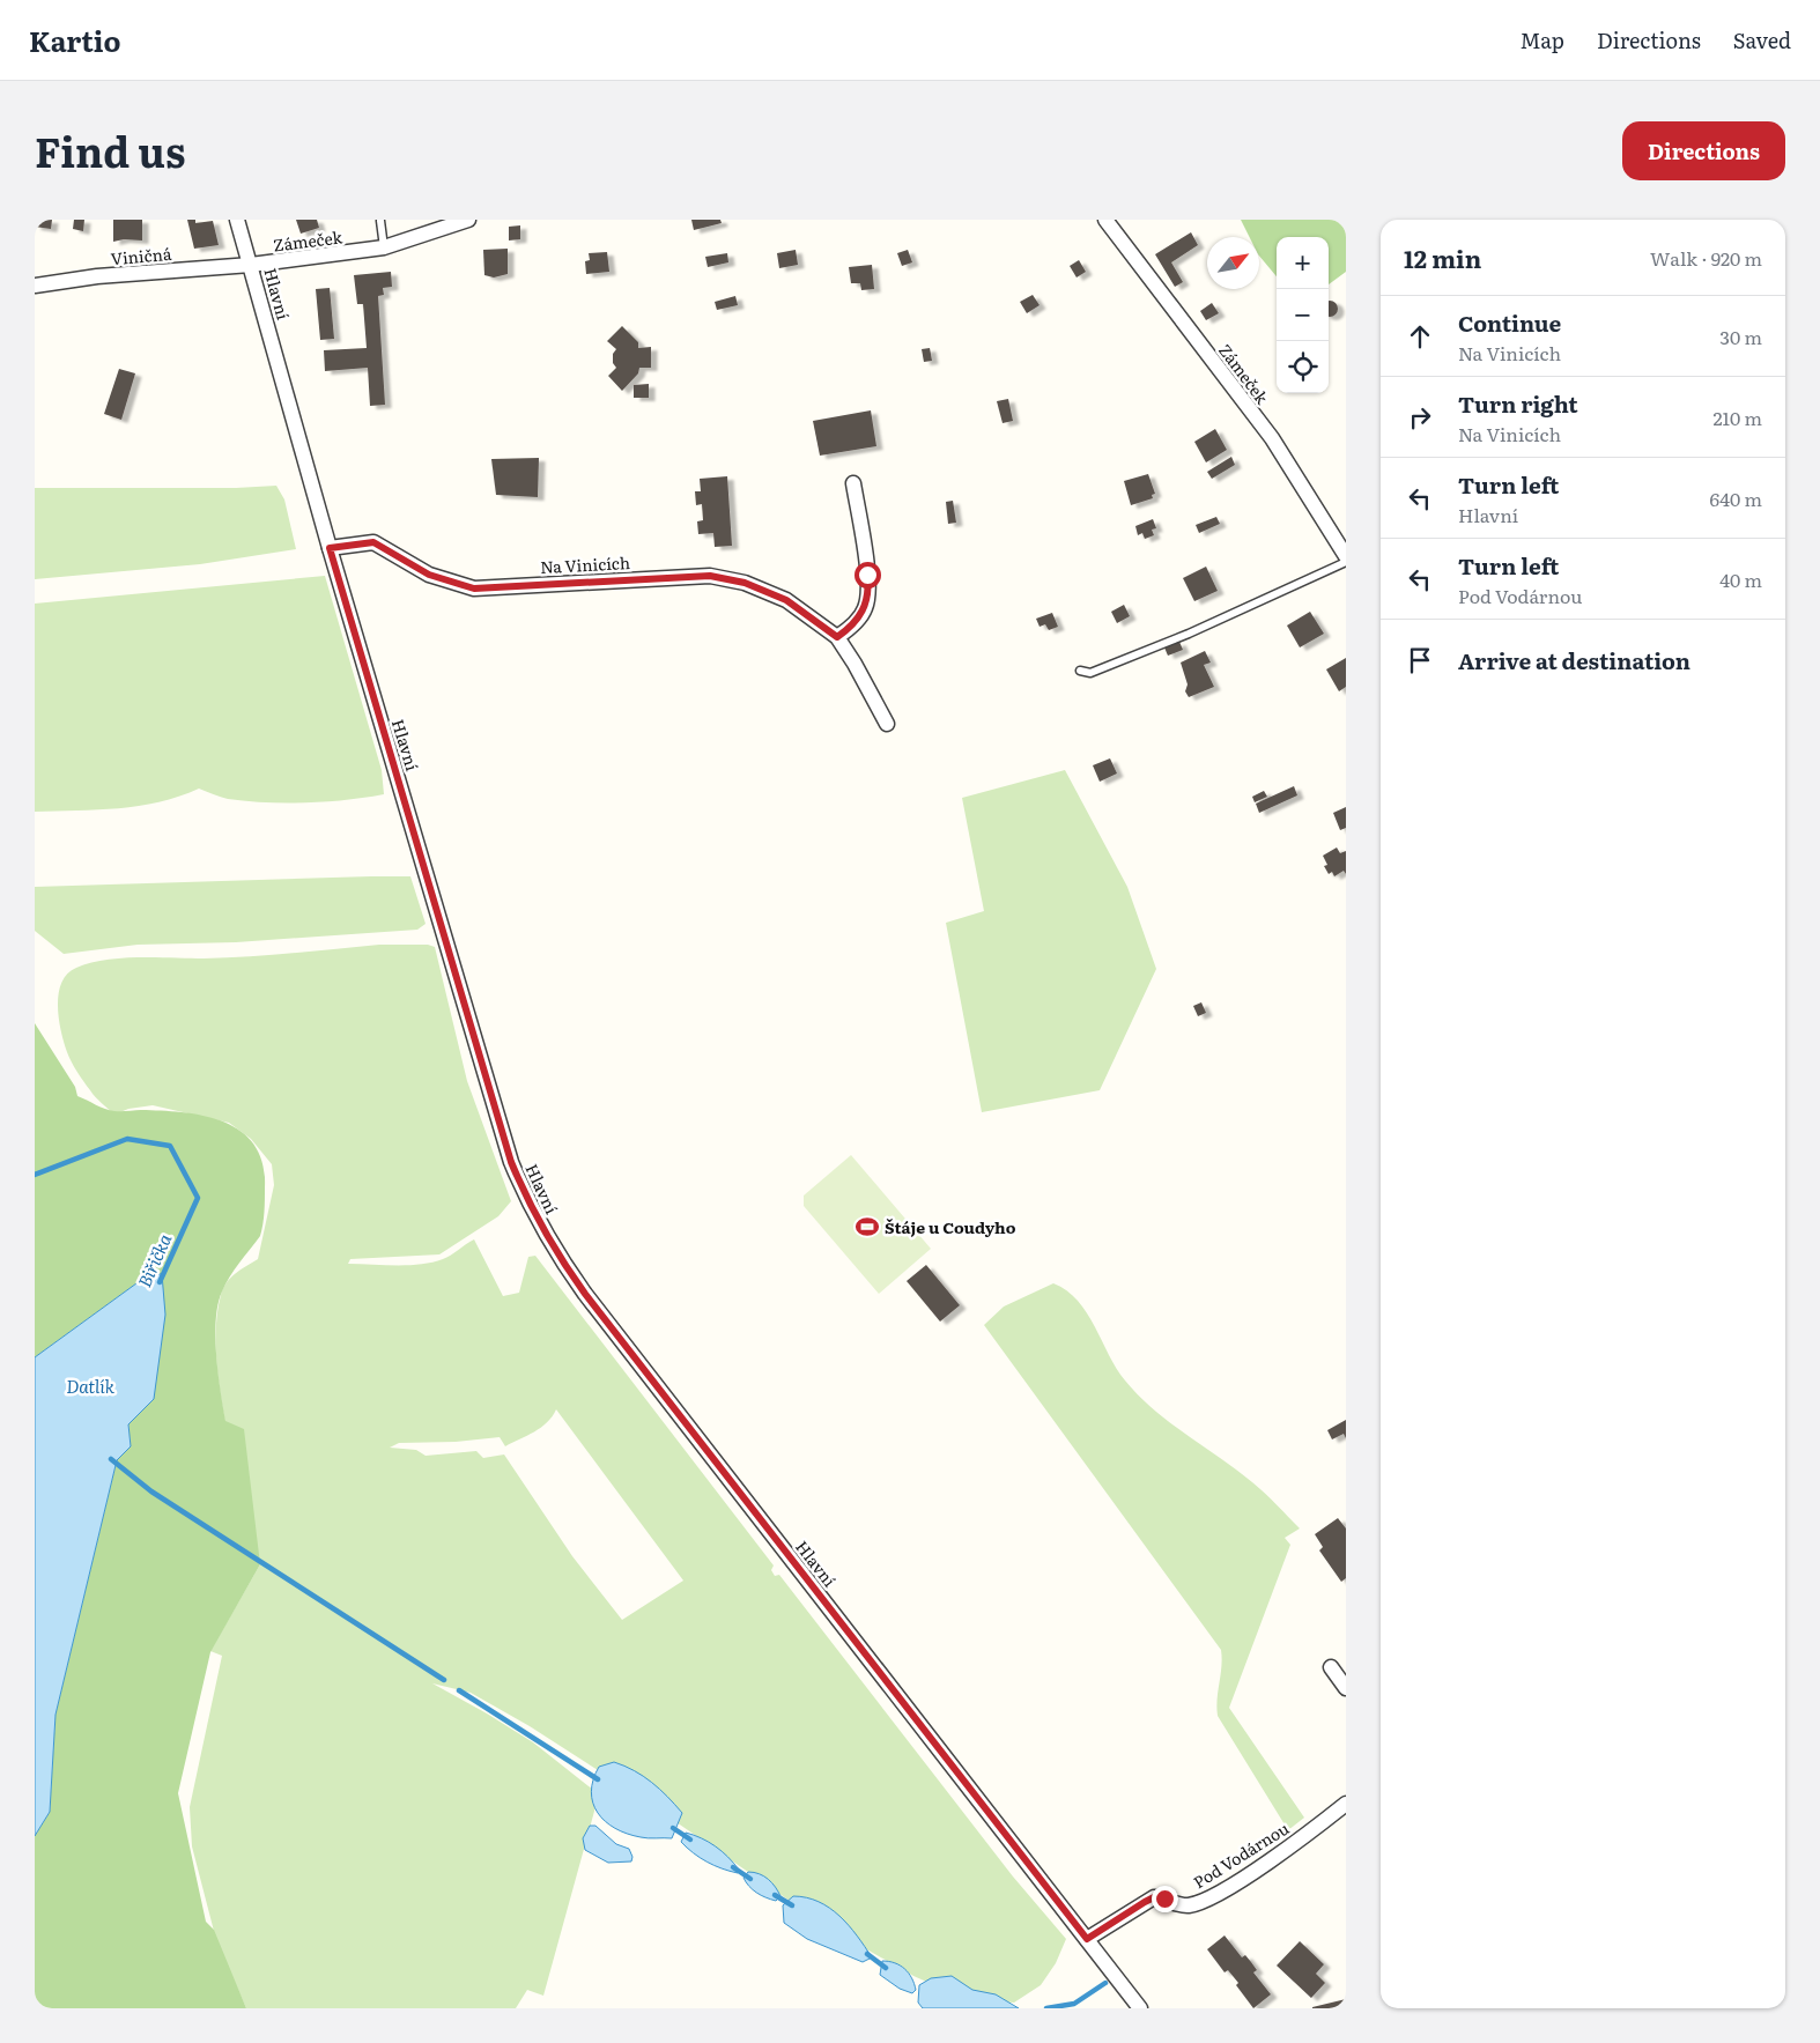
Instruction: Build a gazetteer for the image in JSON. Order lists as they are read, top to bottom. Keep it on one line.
{"streets":{"street":["Zámeček","Viničná","Hlavní","Na Vinicích","Pod Vodárnou"]},"crossings":[["Zámeček","Viničná"],["Zámeček","Hlavní"],["Viničná","Hlavní"],["Hlavní","Na Vinicích"],["Hlavní","Pod Vodárnou"]],"water":["Biřička","Datlík"],"places":{"sports":["Štáje u Coudyho"]},"north":"top right","page":{"header":"Kartio","nav":["Map","Directions","Saved"],"title":"Find us","buttons":"Directions","heading":["12 min","Walk · 920 m"],"map_buttons":["+","−"],"list":[["Continue","Na Vinicích","30 m"],["Turn right","Na Vinicích","210 m"],["Turn left","Hlavní","640 m"],["Turn left","Pod Vodárnou","40 m"],"Arrive at destination"]}}
